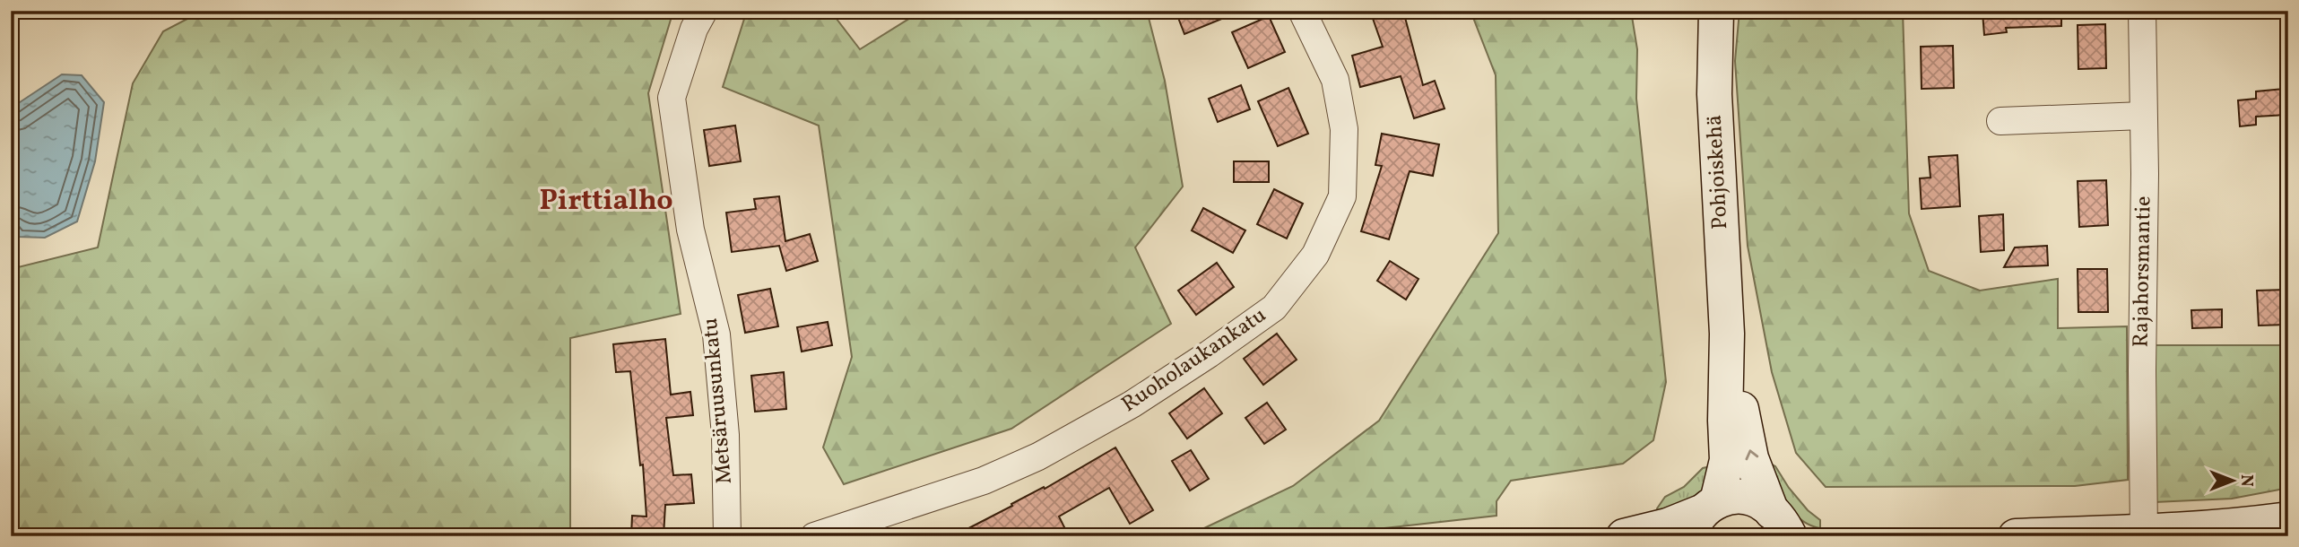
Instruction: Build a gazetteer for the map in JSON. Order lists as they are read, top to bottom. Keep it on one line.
{"streets":{"main road":["Pohjoiskehä"],"street":["Rajahorsmantie","Ruoholaukankatu","Metsäruusunkatu"]},"districts":["Pirttialho"],"north":"right"}
